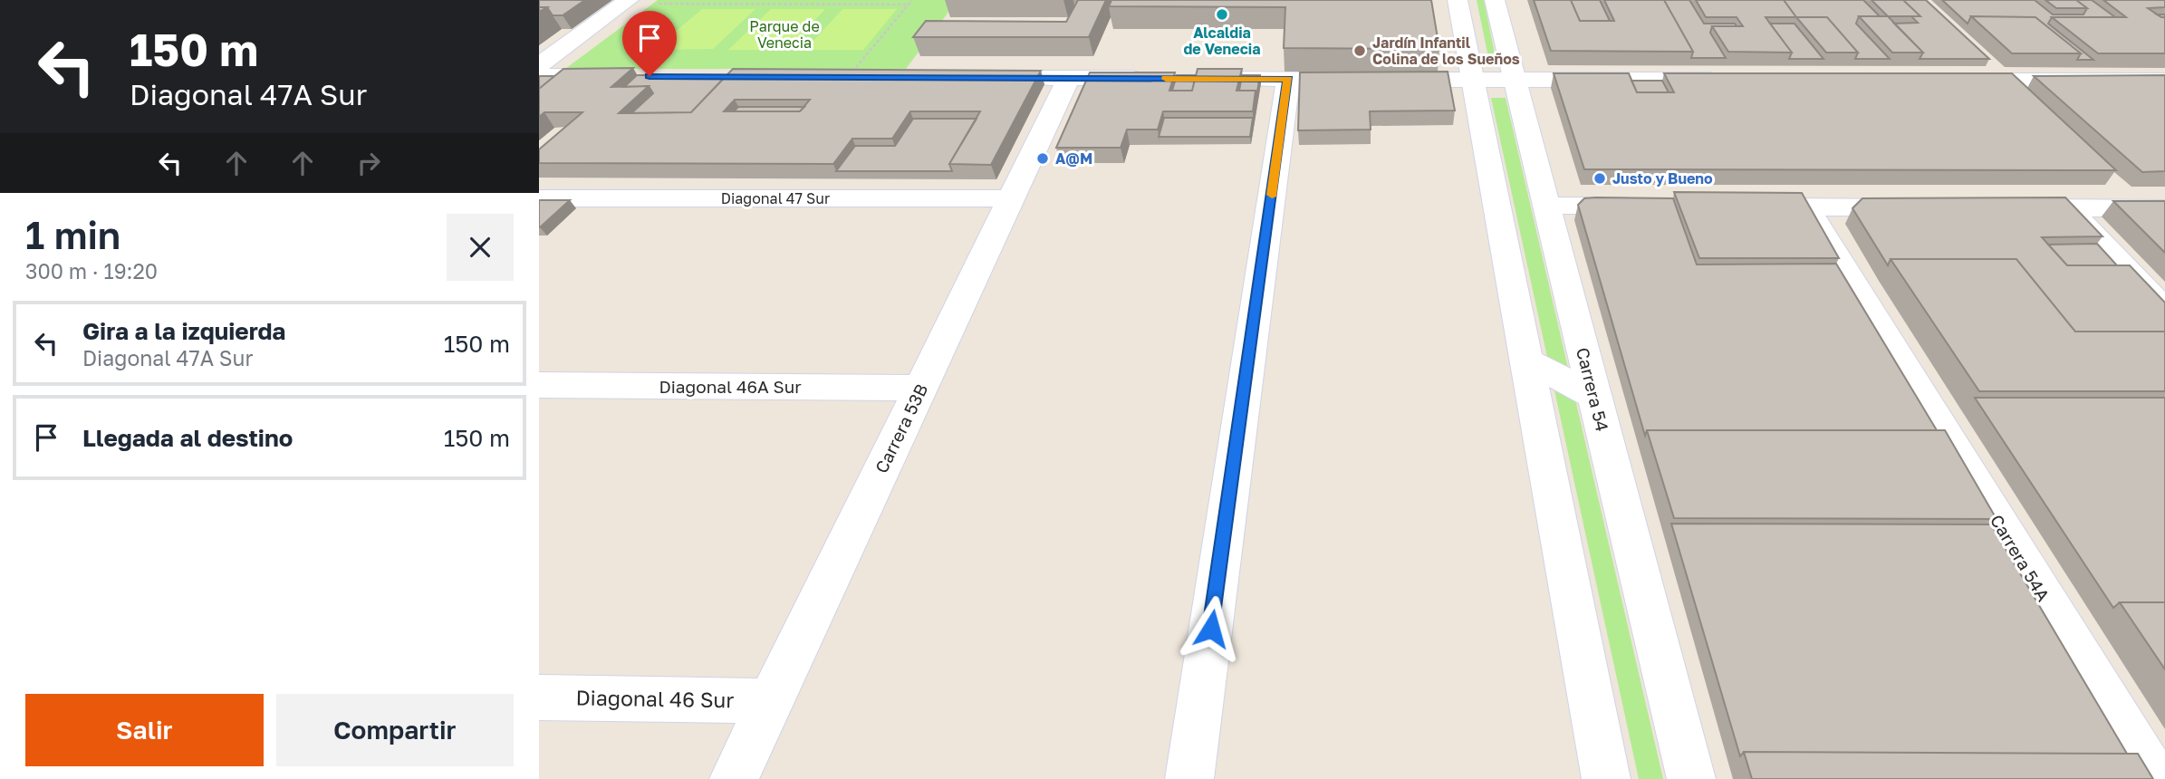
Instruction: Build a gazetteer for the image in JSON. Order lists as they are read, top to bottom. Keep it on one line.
{"streets":{"street":["Diagonal 47 Sur","Diagonal 46A Sur","Carrera 54","Carrera 53B","Carrera 54A","Diagonal 46 Sur"]},"crossings":[["Diagonal 47 Sur","Carrera 53B"],["Diagonal 46A Sur","Carrera 53B"],["Carrera 53B","Diagonal 46 Sur"]],"parks":["Parque de Venecia"],"places":["Alcaldia de Venecia","Jardín Infantil Colina de los Sueños","A@M","Justo y Bueno"],"page":{"turn":["150 m","Diagonal 47A Sur"],"heading":["1 min","300 m · 19:20"],"list":[{"name":"Gira a la izquierda","note":"Diagonal 47A Sur","value":"150 m"},{"name":"Llegada al destino","value":"150 m"}],"buttons":["Salir","Compartir"]}}
